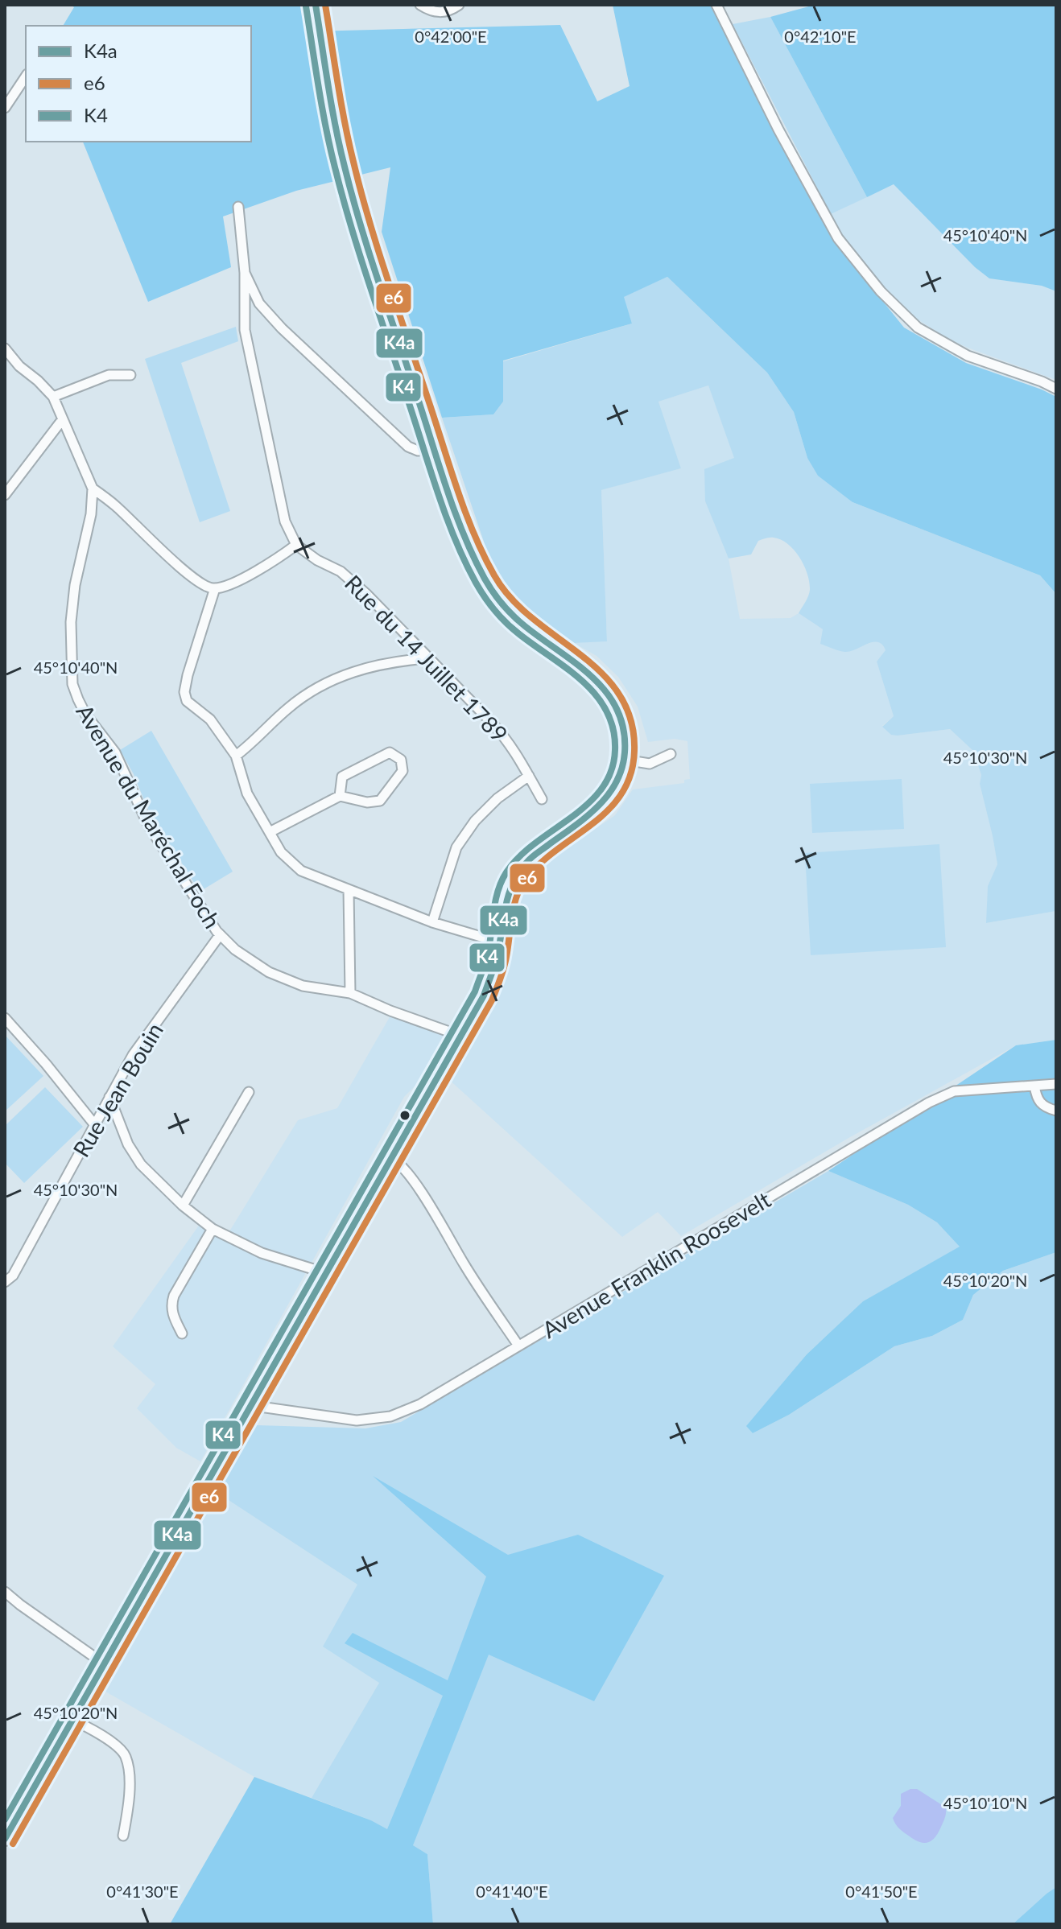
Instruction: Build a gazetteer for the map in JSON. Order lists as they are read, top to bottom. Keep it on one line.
{"streets":{"street":["Rue du 14 Juillet 1789","Avenue du Maréchal Foch","Rue Jean Bouin","Avenue Franklin Roosevelt"]},"crossings":[["Avenue du Maréchal Foch","Rue Jean Bouin"]],"lines":["transit line K4a","transit line e6","transit line K4"],"legend":["K4a","e6","K4"],"coordinates":["0°42'00\"E","0°42'10\"E","45°10'40\"N","45°10'30\"N","45°10'20\"N","45°10'10\"N","0°41'30\"E","0°41'40\"E","0°41'50\"E"]}
